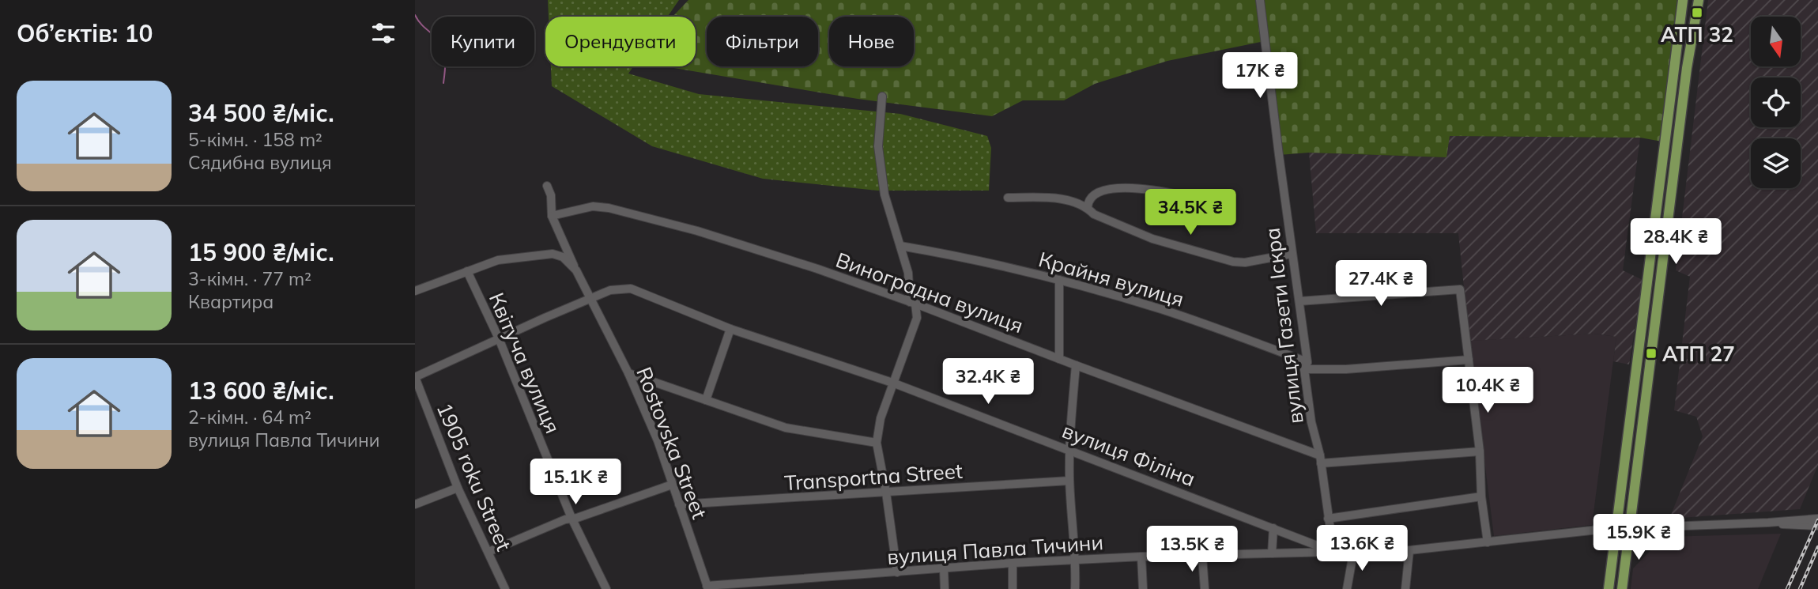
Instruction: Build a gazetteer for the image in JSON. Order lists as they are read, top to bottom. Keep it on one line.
{"streets":{"street":["Крайня вулиця","Виноградна вулиця","вулиця Газети Іскра","Квітуча вулиця","Rostovska Street","вулиця Філіна","1905 roku Street","Transportna Street","вулиця Павла Тичини"]},"crossings":[["Крайня вулиця","вулиця Газети Іскра"],["Виноградна вулиця","вулиця Газети Іскра"],["вулиця Газети Іскра","вулиця Філіна"],["вулиця Газети Іскра","вулиця Павла Тичини"],["Rostovska Street","вулиця Філіна"],["Rostovska Street","Transportna Street"],["Rostovska Street","вулиця Павла Тичини"],["вулиця Філіна","вулиця Павла Тичини"]],"places":{"transit":["АТП 32","АТП 27"]},"north":"bottom","page":{"heading":"Об’єктів: 10","chip":["Купити","Орендувати","Фільтри","Нове"],"price":["17K ₴","34.5K ₴","28.4K ₴","27.4K ₴","32.4K ₴","10.4K ₴","15.1K ₴","15.9K ₴","13.6K ₴","13.5K ₴"],"list":[{"name":"34 500 ₴/міс.","note":"5-кімн. · 158 m² · Сядибна вулиця"},{"name":"15 900 ₴/міс.","note":"3-кімн. · 77 m² · Квартира"},{"name":"13 600 ₴/міс.","note":"2-кімн. · 64 m² · вулиця Павла Тичини"}]}}
